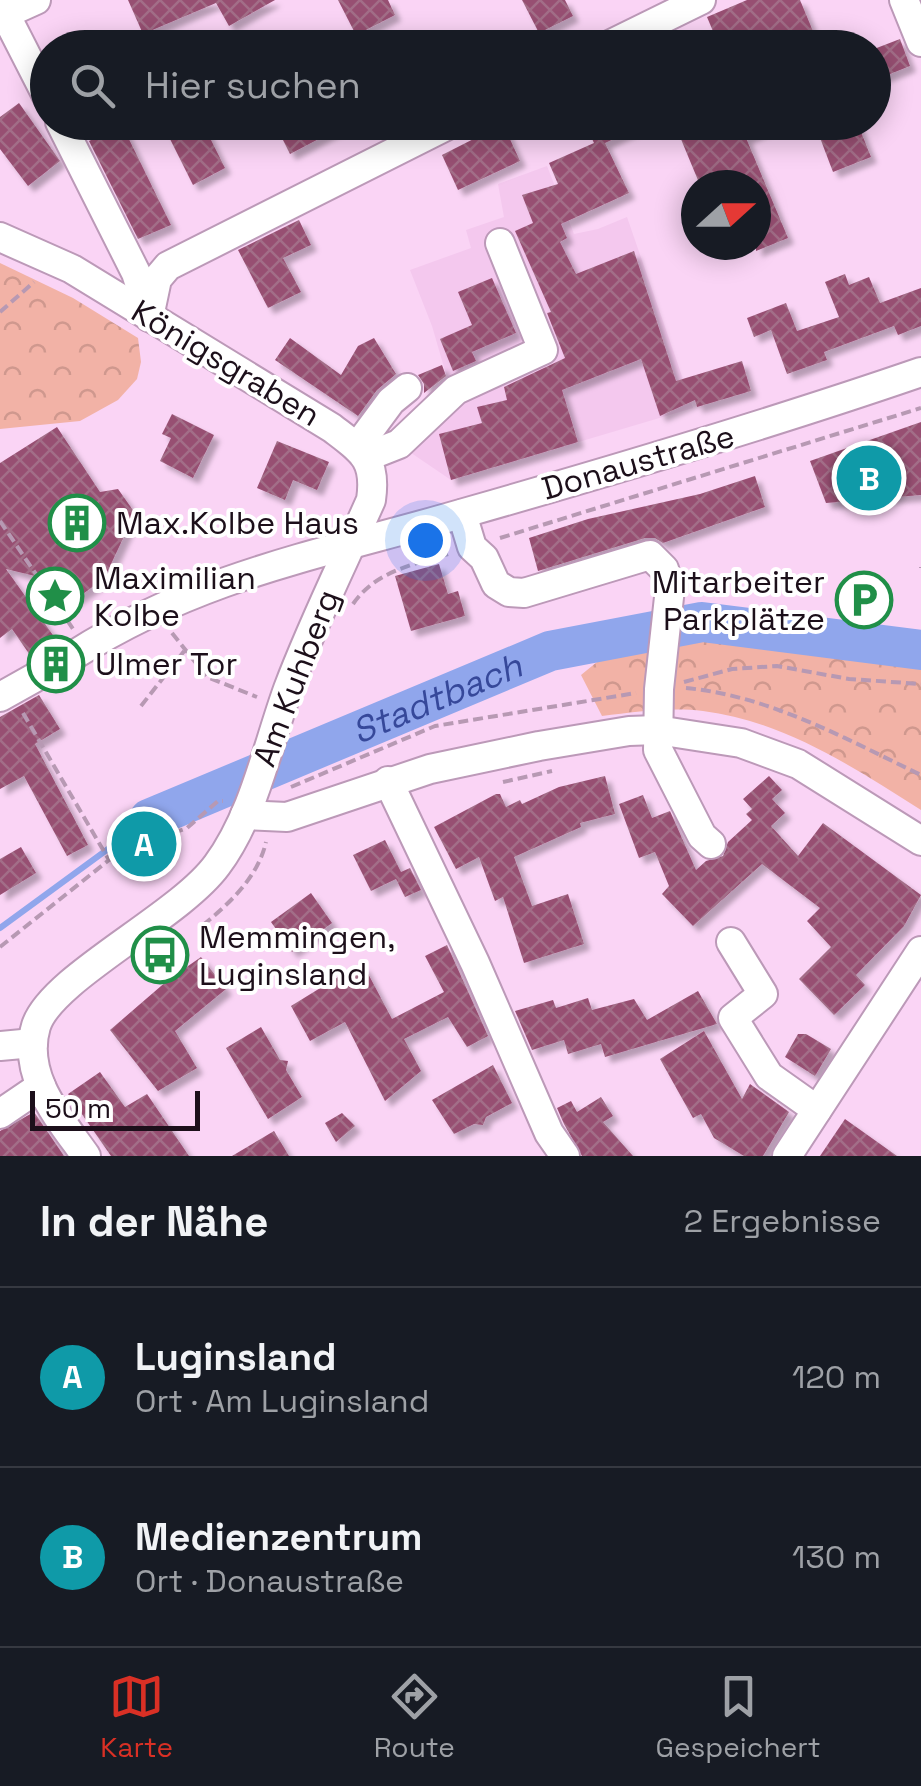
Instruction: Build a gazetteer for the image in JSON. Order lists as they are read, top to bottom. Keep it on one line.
{"streets":{"street":["Königsgraben","Donaustraße","Am Kuhberg"]},"crossings":[["Donaustraße","Am Kuhberg"]],"water":["Stadtbach"],"places":{"building":["Max.Kolbe Haus","Ulmer Tor"],"place":["Maximilian Kolbe"],"parking":["Mitarbeiter Parkplätze"],"bus stop":["Memmingen, Luginsland"]},"scale_bar":"50 m","north":"right","page":{"search":"Hier suchen","pins":["B","A"],"scale":"50 m","heading":["In der Nähe","2 Ergebnisse"],"list":[{"mark":"A","name":"Luginsland","note":"Ort · Am Luginsland","value":"120 m"},{"mark":"B","name":"Medienzentrum","note":"Ort · Donaustraße","value":"130 m"}],"nav":["Karte","Route","Gespeichert"]}}
